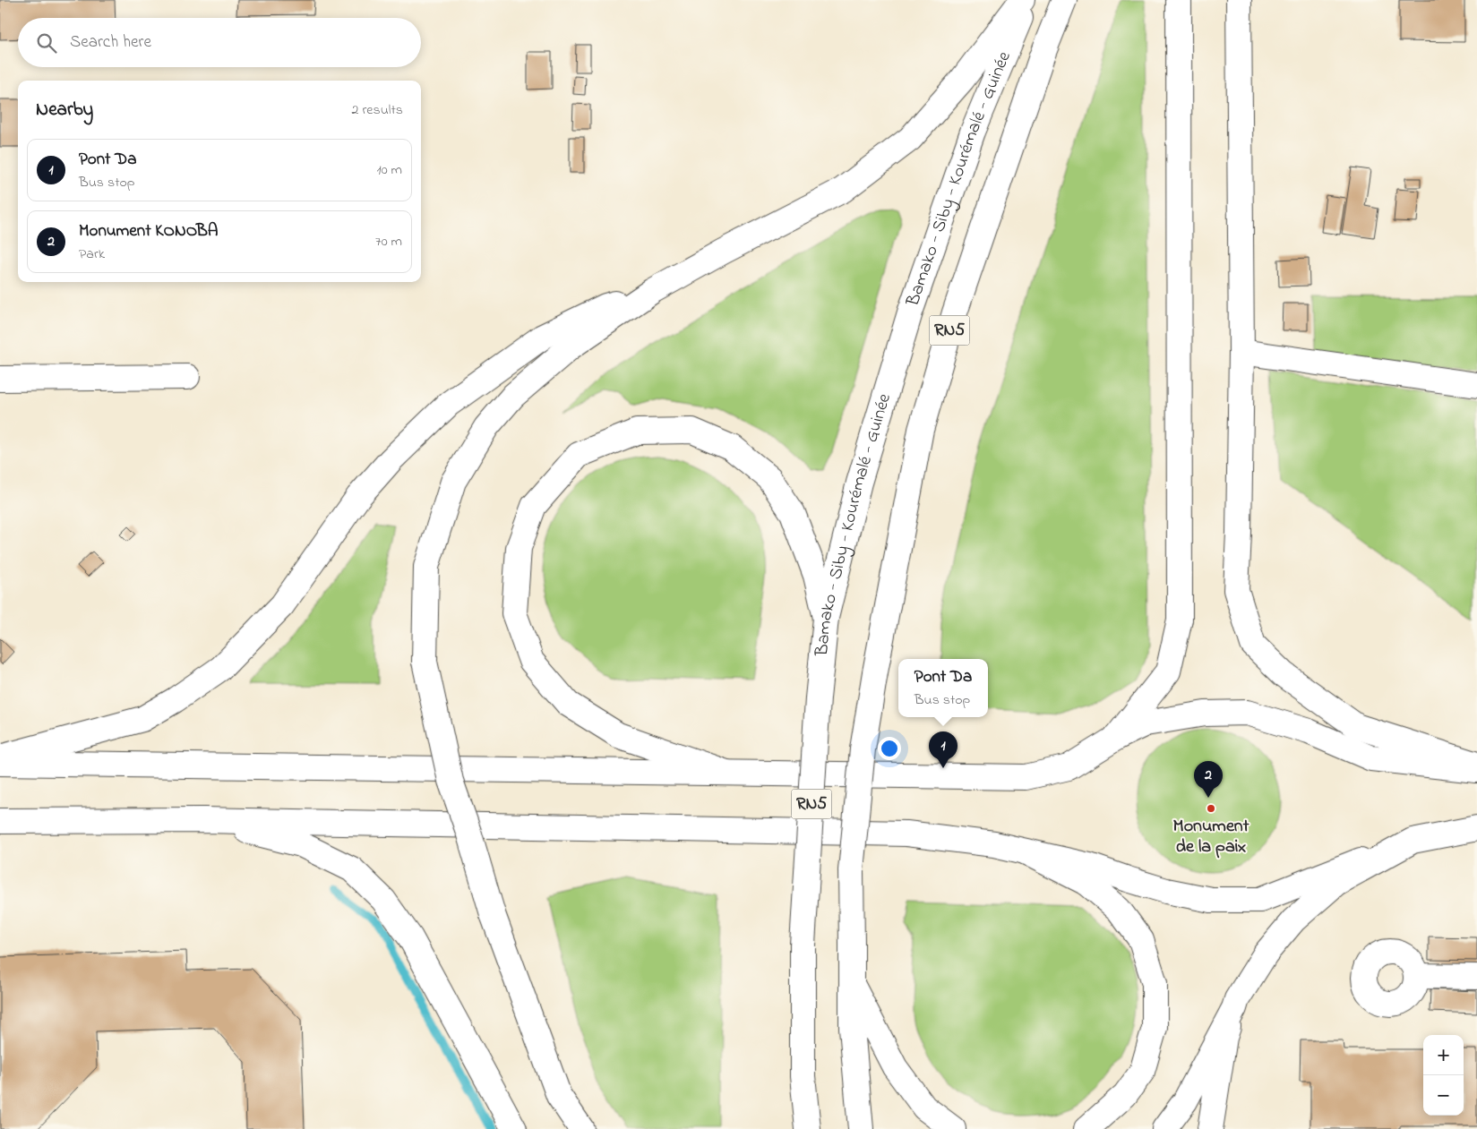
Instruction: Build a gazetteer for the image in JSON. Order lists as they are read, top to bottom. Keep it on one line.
{"streets":{"main road":["Bamako - Siby - Kourémalé - Guinée","RN5"]},"places":["Monument de la paix"],"page":{"search":"Search here","heading":["Nearby","2 results"],"list":[{"mark":"1","name":"Pont Da","note":"Bus stop","value":"10 m"},{"mark":"2","name":"Monument KONOBA","note":"Park","value":"70 m"}],"popup":["Pont Da","Bus stop"],"pins":["1","2"],"map_buttons":["+","−"]}}
